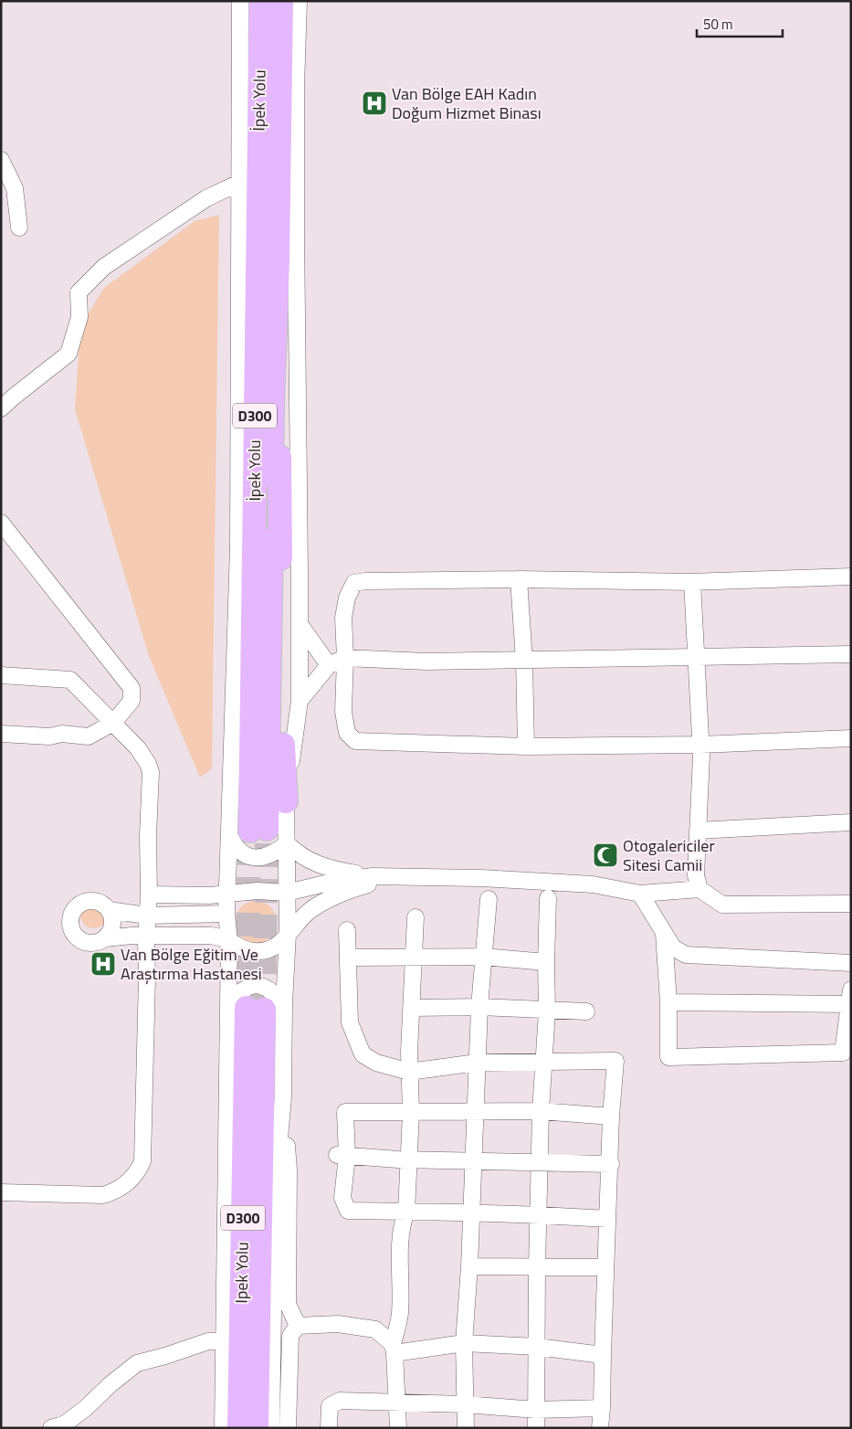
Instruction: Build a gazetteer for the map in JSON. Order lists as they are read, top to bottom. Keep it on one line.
{"streets":{"highway":["İpek Yolu","D300","Ipek Yolu"]},"places":{"hospital":["Van Bölge EAH Kadın Doğum Hizmet Binası","Van Bölge Eğitim Ve Araştırma Hastanesi"],"mosque":["Otogalericiler Sitesi Camii"]},"scale_bar":"50 m"}
